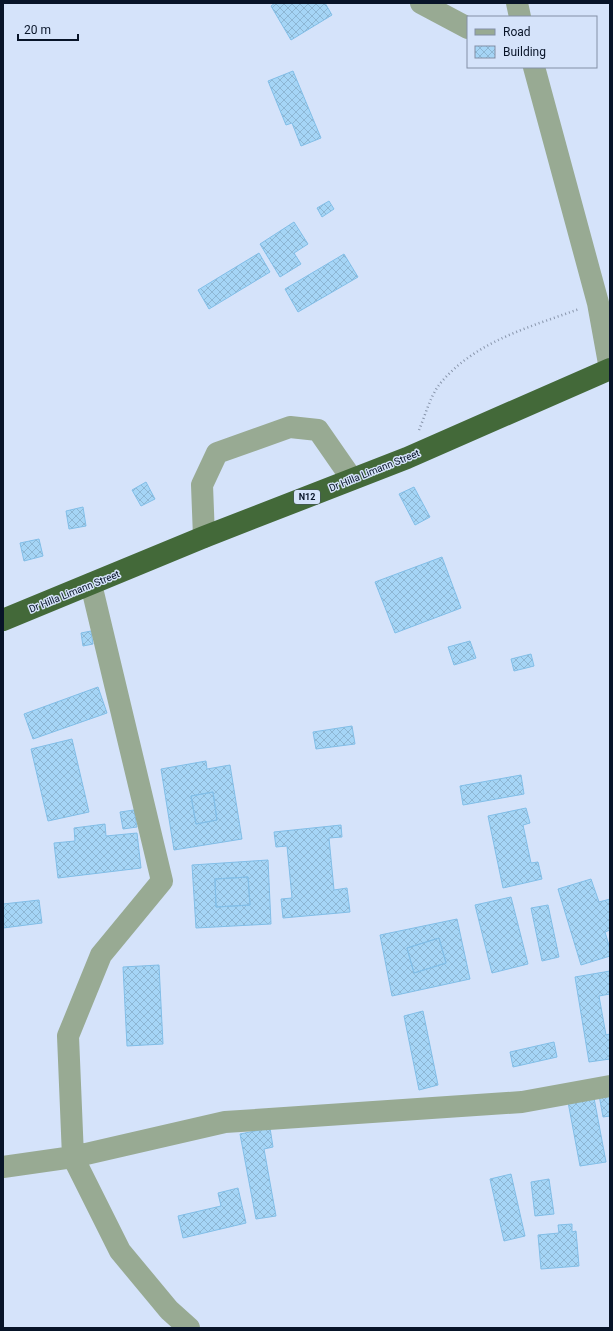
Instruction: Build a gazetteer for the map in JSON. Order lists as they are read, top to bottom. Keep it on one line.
{"streets":{"highway":["Dr Hilla Limann Street","N12"]},"legend":["Road","Building"],"scale_bar":"20 m"}
